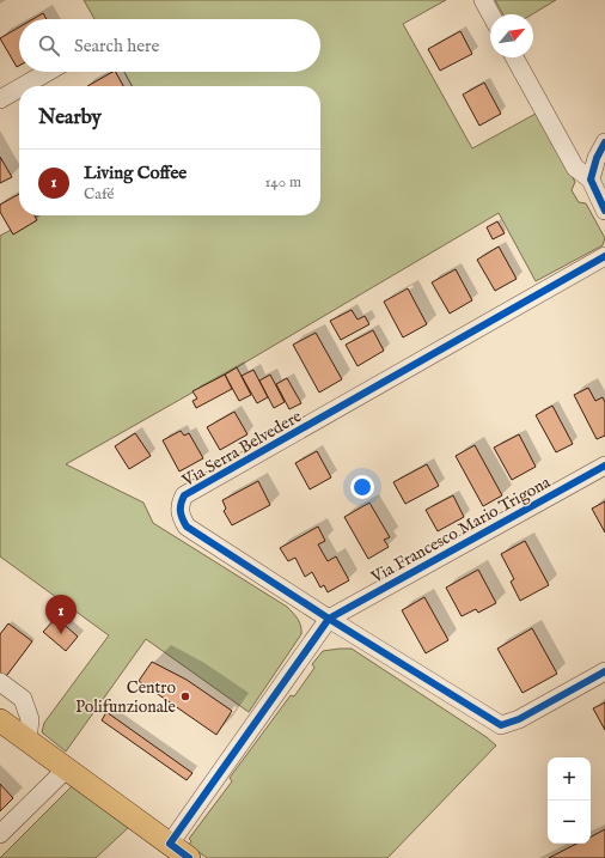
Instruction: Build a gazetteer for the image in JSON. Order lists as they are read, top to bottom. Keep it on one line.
{"streets":{"street":["Via Serra Belvedere","Via Francesco Mario Trigona"]},"crossings":[["Via Serra Belvedere","Via Francesco Mario Trigona"]],"places":["Centro Polifunzionale"],"north":"top right","page":{"search":"Search here","heading":"Nearby","list":[{"mark":"1","name":"Living Coffee","note":"Café","value":"140 m"}],"pins":"1","map_buttons":["+","−"]}}
